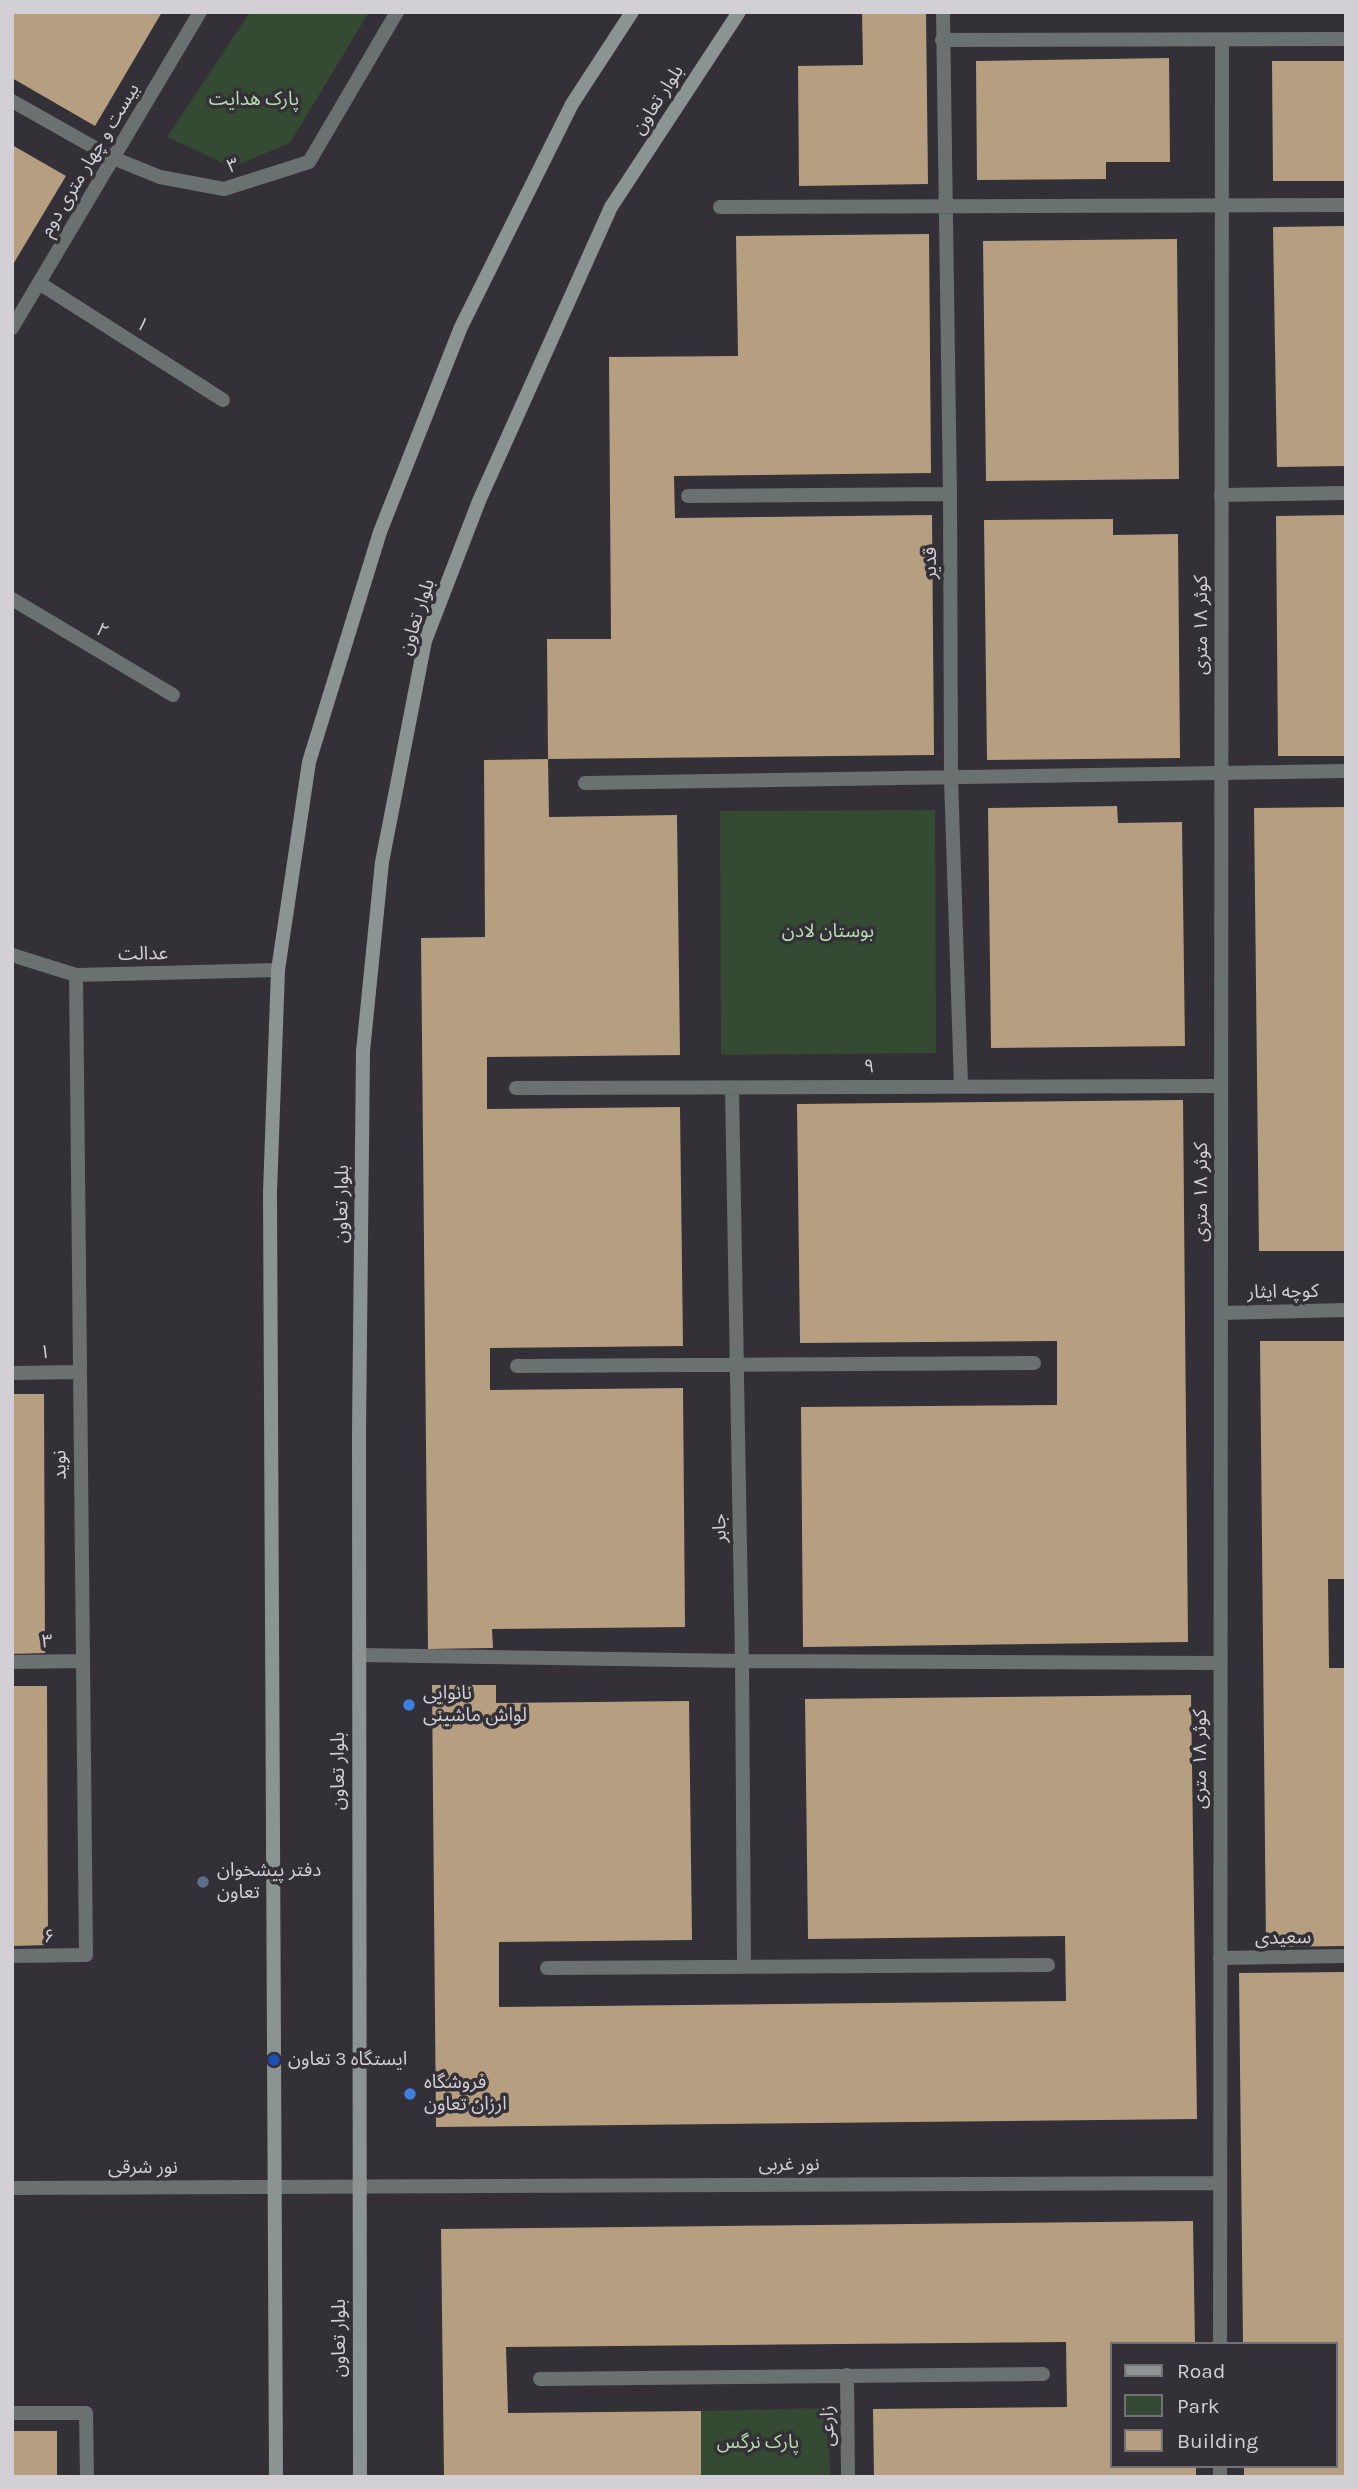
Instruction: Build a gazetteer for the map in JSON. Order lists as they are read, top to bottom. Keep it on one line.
{"streets":{"main road":["بلوار تعاون"],"street":["بیست و چهار متری دوم","۳","۱","قدیر","کوثر ۱۸ متری","۲","عدالت","۹","کوچه ایثار","نوید","جابر","۶","سعیدی","نور غربی","نور شرقی","زارعی"]},"crossings":[["بلوار تعاون","نور غربی"],["بیست و چهار متری دوم","۳"],["بیست و چهار متری دوم","۱"],["۳","نوید"],["۱","نوید"],["قدیر","۹"],["کوثر ۱۸ متری","۹"],["کوثر ۱۸ متری","کوچه ایثار"],["کوثر ۱۸ متری","سعیدی"],["کوثر ۱۸ متری","نور غربی"],["عدالت","نوید"],["۹","جابر"],["نوید","۶"],["نور غربی","نور شرقی"]],"parks":["پارک‌ هدایت","بوستان لادن","پارک نرگس"],"places":["نانوایی لواش ماشینی","دفتر پیشخوان تعاون","ایستگاه 3 تعاون","فروشگاه ارزان تعاون"],"legend":["Road","Park","Building"]}
